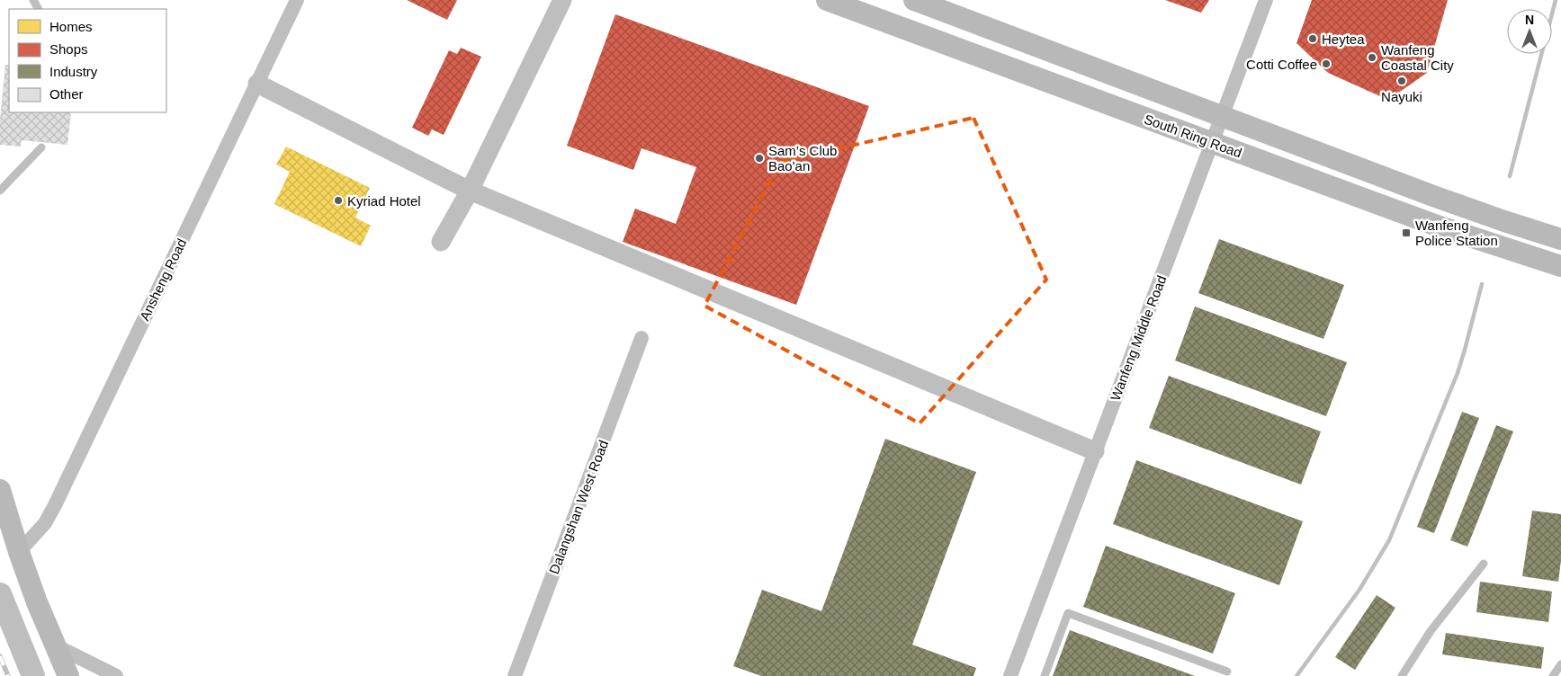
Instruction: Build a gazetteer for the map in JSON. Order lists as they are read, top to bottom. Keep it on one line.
{"streets":{"main road":["South Ring Road"],"street":["Ansheng Road","Wanfeng Middle Road","Dalangshan West Road"]},"crossings":[["South Ring Road","Wanfeng Middle Road"]],"places":{"other":["Heytea","Wanfeng Coastal City","Cotti Coffee","Nayuki","Sam’s Club Bao'an","Kyriad Hotel"],"transit":["Wanfeng Police Station"]},"legend":["Homes","Shops","Industry","Other"],"north":"top"}
